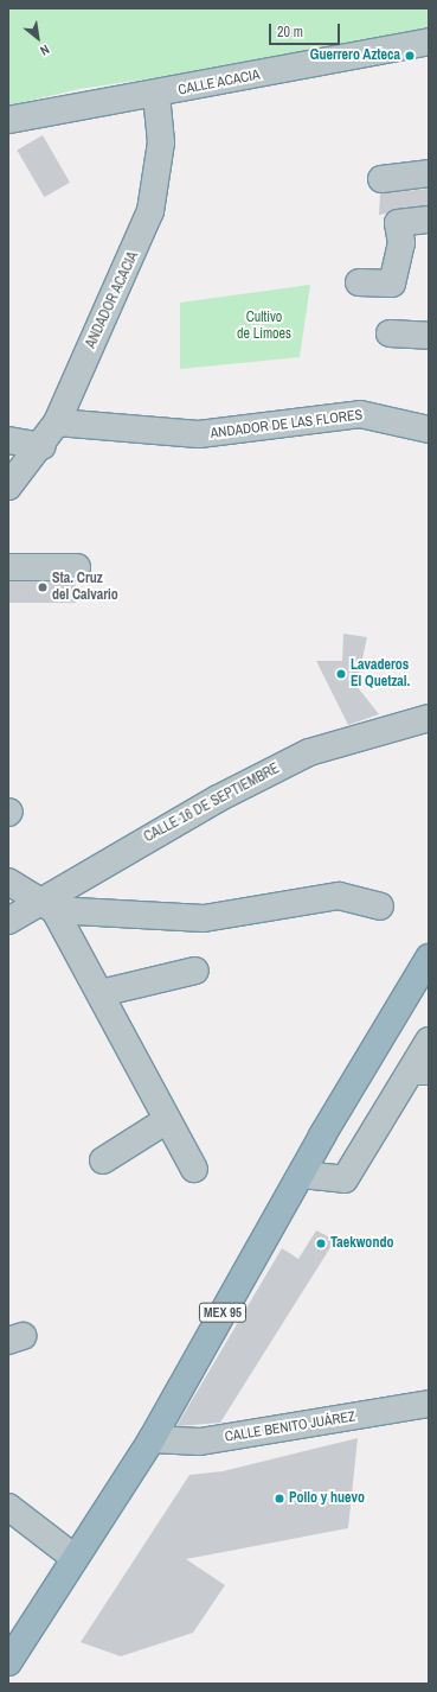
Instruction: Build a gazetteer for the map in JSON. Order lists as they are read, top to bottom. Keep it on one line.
{"streets":{"highway":["MEX 95"],"street":["CALLE ACACIA","ANDADOR ACACIA","ANDADOR DE LAS FLORES","CALLE 16 DE SEPTIEMBRE","CALLE BENITO JUÁREZ"]},"crossings":[["CALLE ACACIA","ANDADOR ACACIA"],["ANDADOR ACACIA","ANDADOR DE LAS FLORES"],["MEX 95","CALLE BENITO JUÁREZ"]],"parks":["Cultivo de Limoes"],"places":["Guerrero Azteca","Sta. Cruz del Calvario","Lavaderos El Quetzal.","Taekwondo","Pollo y huevo"],"scale_bar":"20 m","north":"bottom right"}
